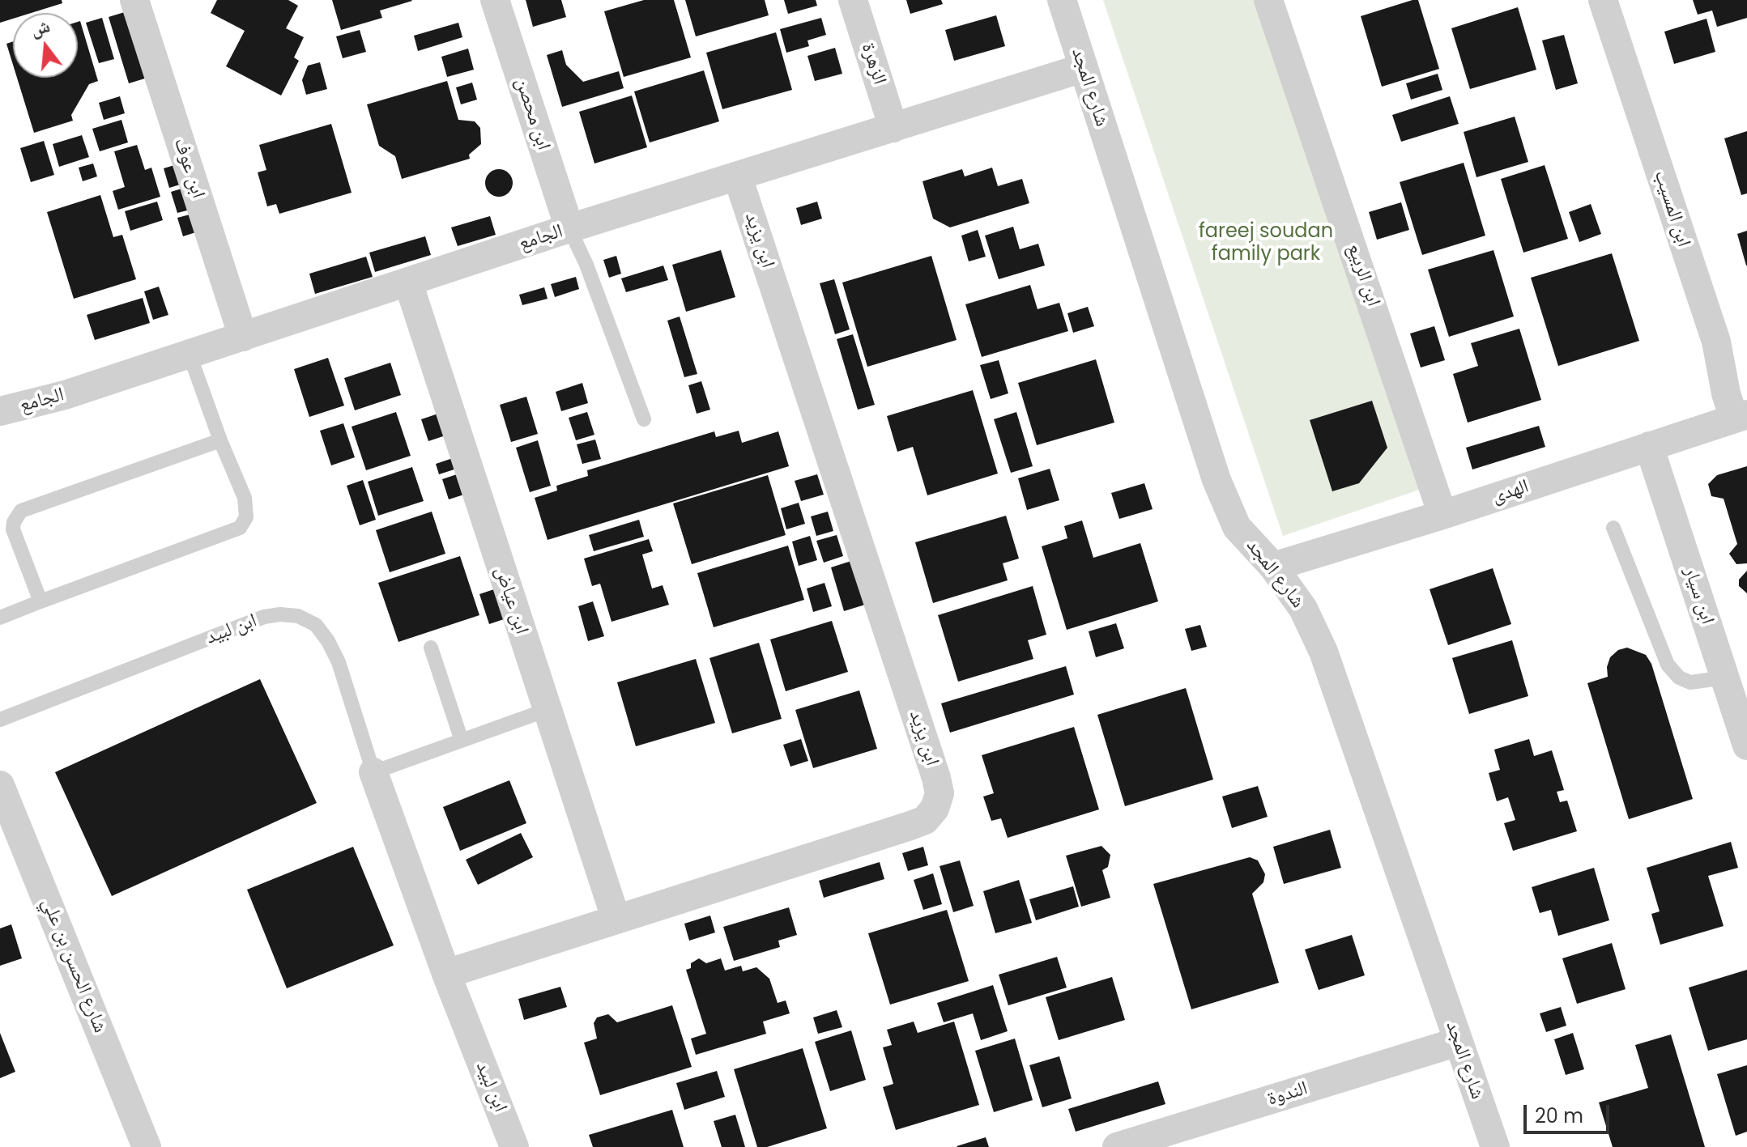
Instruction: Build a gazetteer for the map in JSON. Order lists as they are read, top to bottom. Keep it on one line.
{"streets":{"street":["الزهرة","شارع المجد","ابن محصن","ابن عوف","ابن المسيب","الجامع","ابن يزيد","ابن الربيع","الهدى","ابن سيار","ابن عياض","ابن لبيد","شارع الحسن بن علي","الندوة"]},"crossings":[["الزهرة","الجامع"],["شارع المجد","الجامع"],["شارع المجد","الهدى"],["شارع المجد","الندوة"],["ابن محصن","الجامع"],["ابن عوف","الجامع"],["ابن المسيب","الهدى"],["الجامع","ابن يزيد"],["الجامع","ابن عياض"],["ابن يزيد","ابن عياض"],["ابن يزيد","ابن لبيد"],["ابن الربيع","الهدى"],["الهدى","ابن سيار"]],"parks":["fareej soudan family park"],"scale_bar":"20 m","north":"top"}
